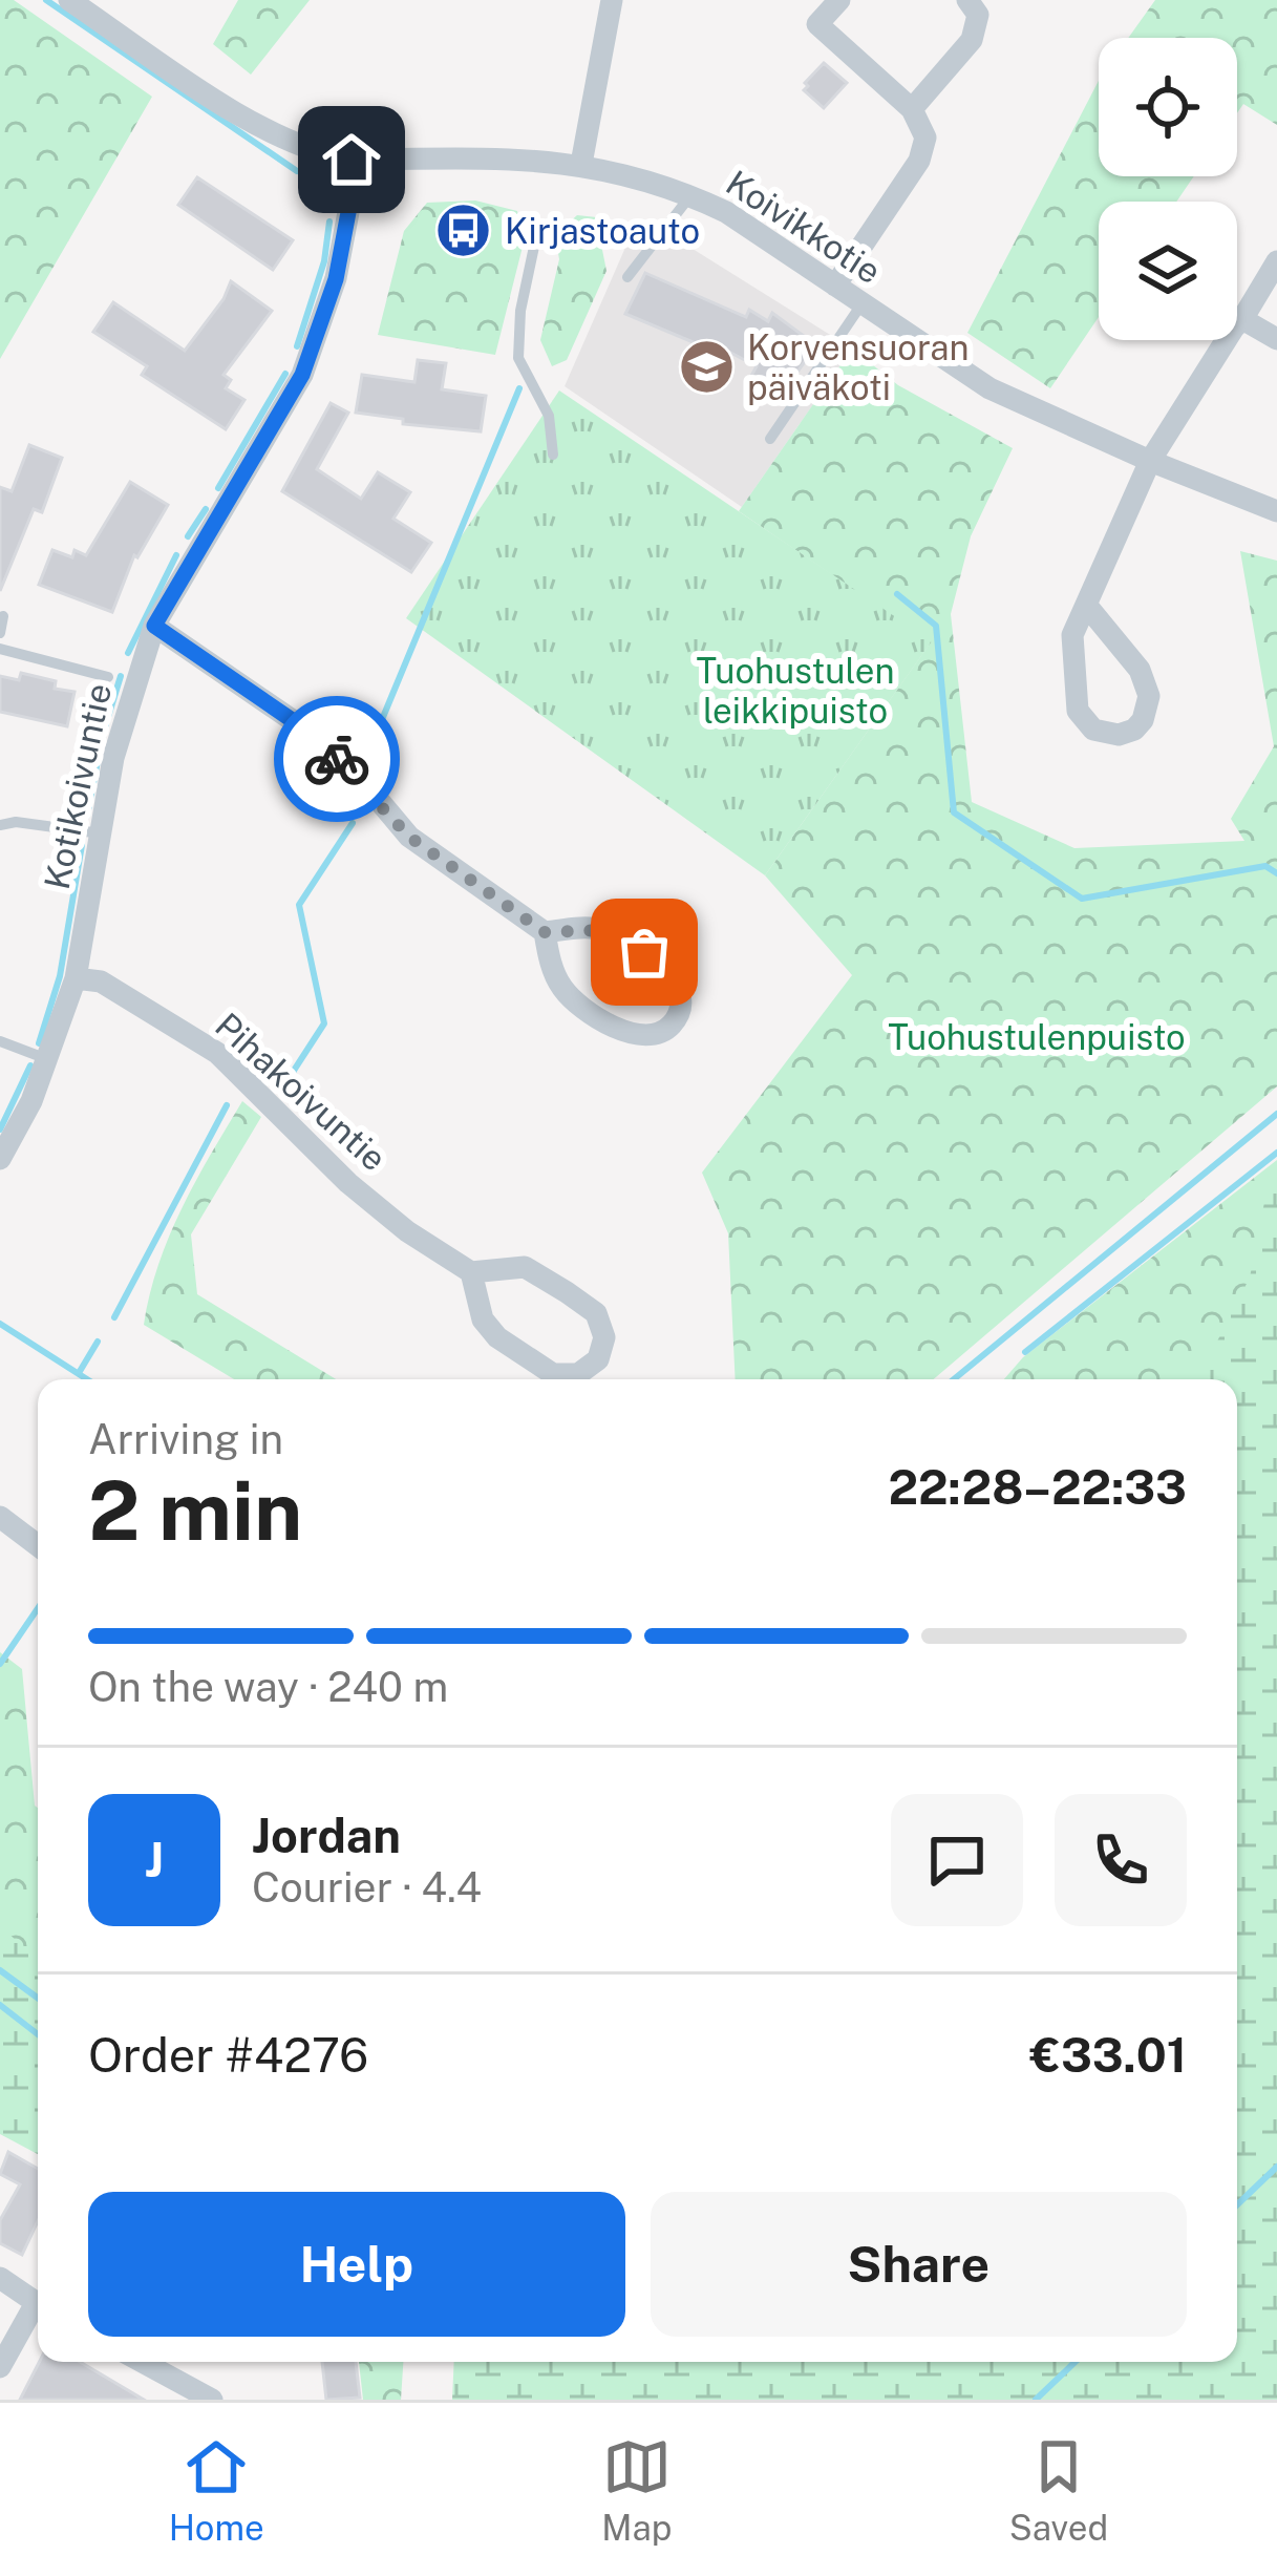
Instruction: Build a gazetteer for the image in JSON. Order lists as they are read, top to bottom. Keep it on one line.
{"streets":{"street":["Koivikkotie","Kotikoivuntie","Pihakoivuntie"]},"crossings":[["Koivikkotie","Kotikoivuntie"],["Kotikoivuntie","Pihakoivuntie"]],"parks":["Tuohustulen leikkipuisto","Tuohustulenpuisto"],"places":{"bus stop":["Kirjastoauto"],"school or university":["Korvensuoran päiväkoti"]},"page":{"heading":["2 min","Arriving in","22:28–22:33"],"panel":["Jordan","Courier · 4.4","Order #4276","€33.01"],"bar":"On the way · 240 m","round":"J","buttons":["Help","Share"],"tabs":["Home","Map","Saved"]}}
